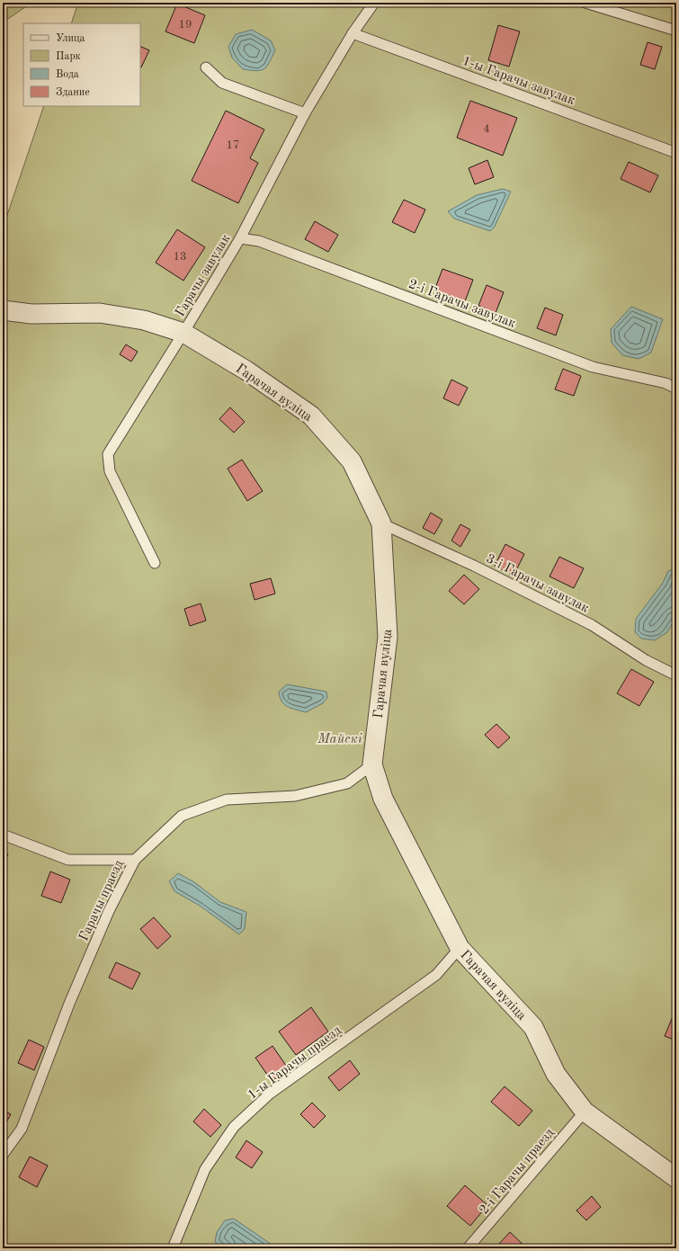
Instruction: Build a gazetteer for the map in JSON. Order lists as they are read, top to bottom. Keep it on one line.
{"streets":{"street":["Гарачая вуліца"],"lane":["1-ы Гарачы завулак","Гарачы завулак","2-і Гарачы завулак","3-і Гарачы завулак","Гарачы праезд","1-ы Гарачы праезд","2-і Гарачы праезд"]},"crossings":[["1-ы Гарачы завулак","Гарачы завулак"],["Гарачы завулак","2-і Гарачы завулак"],["Гарачы завулак","Гарачая вуліца"],["Гарачая вуліца","3-і Гарачы завулак"],["Гарачая вуліца","Гарачы праезд"],["Гарачая вуліца","1-ы Гарачы праезд"],["Гарачая вуліца","2-і Гарачы праезд"]],"parks":["Майскі"],"house_numbers":["19","4","17","13"],"legend":["Улица","Парк","Вода","Здание"]}
